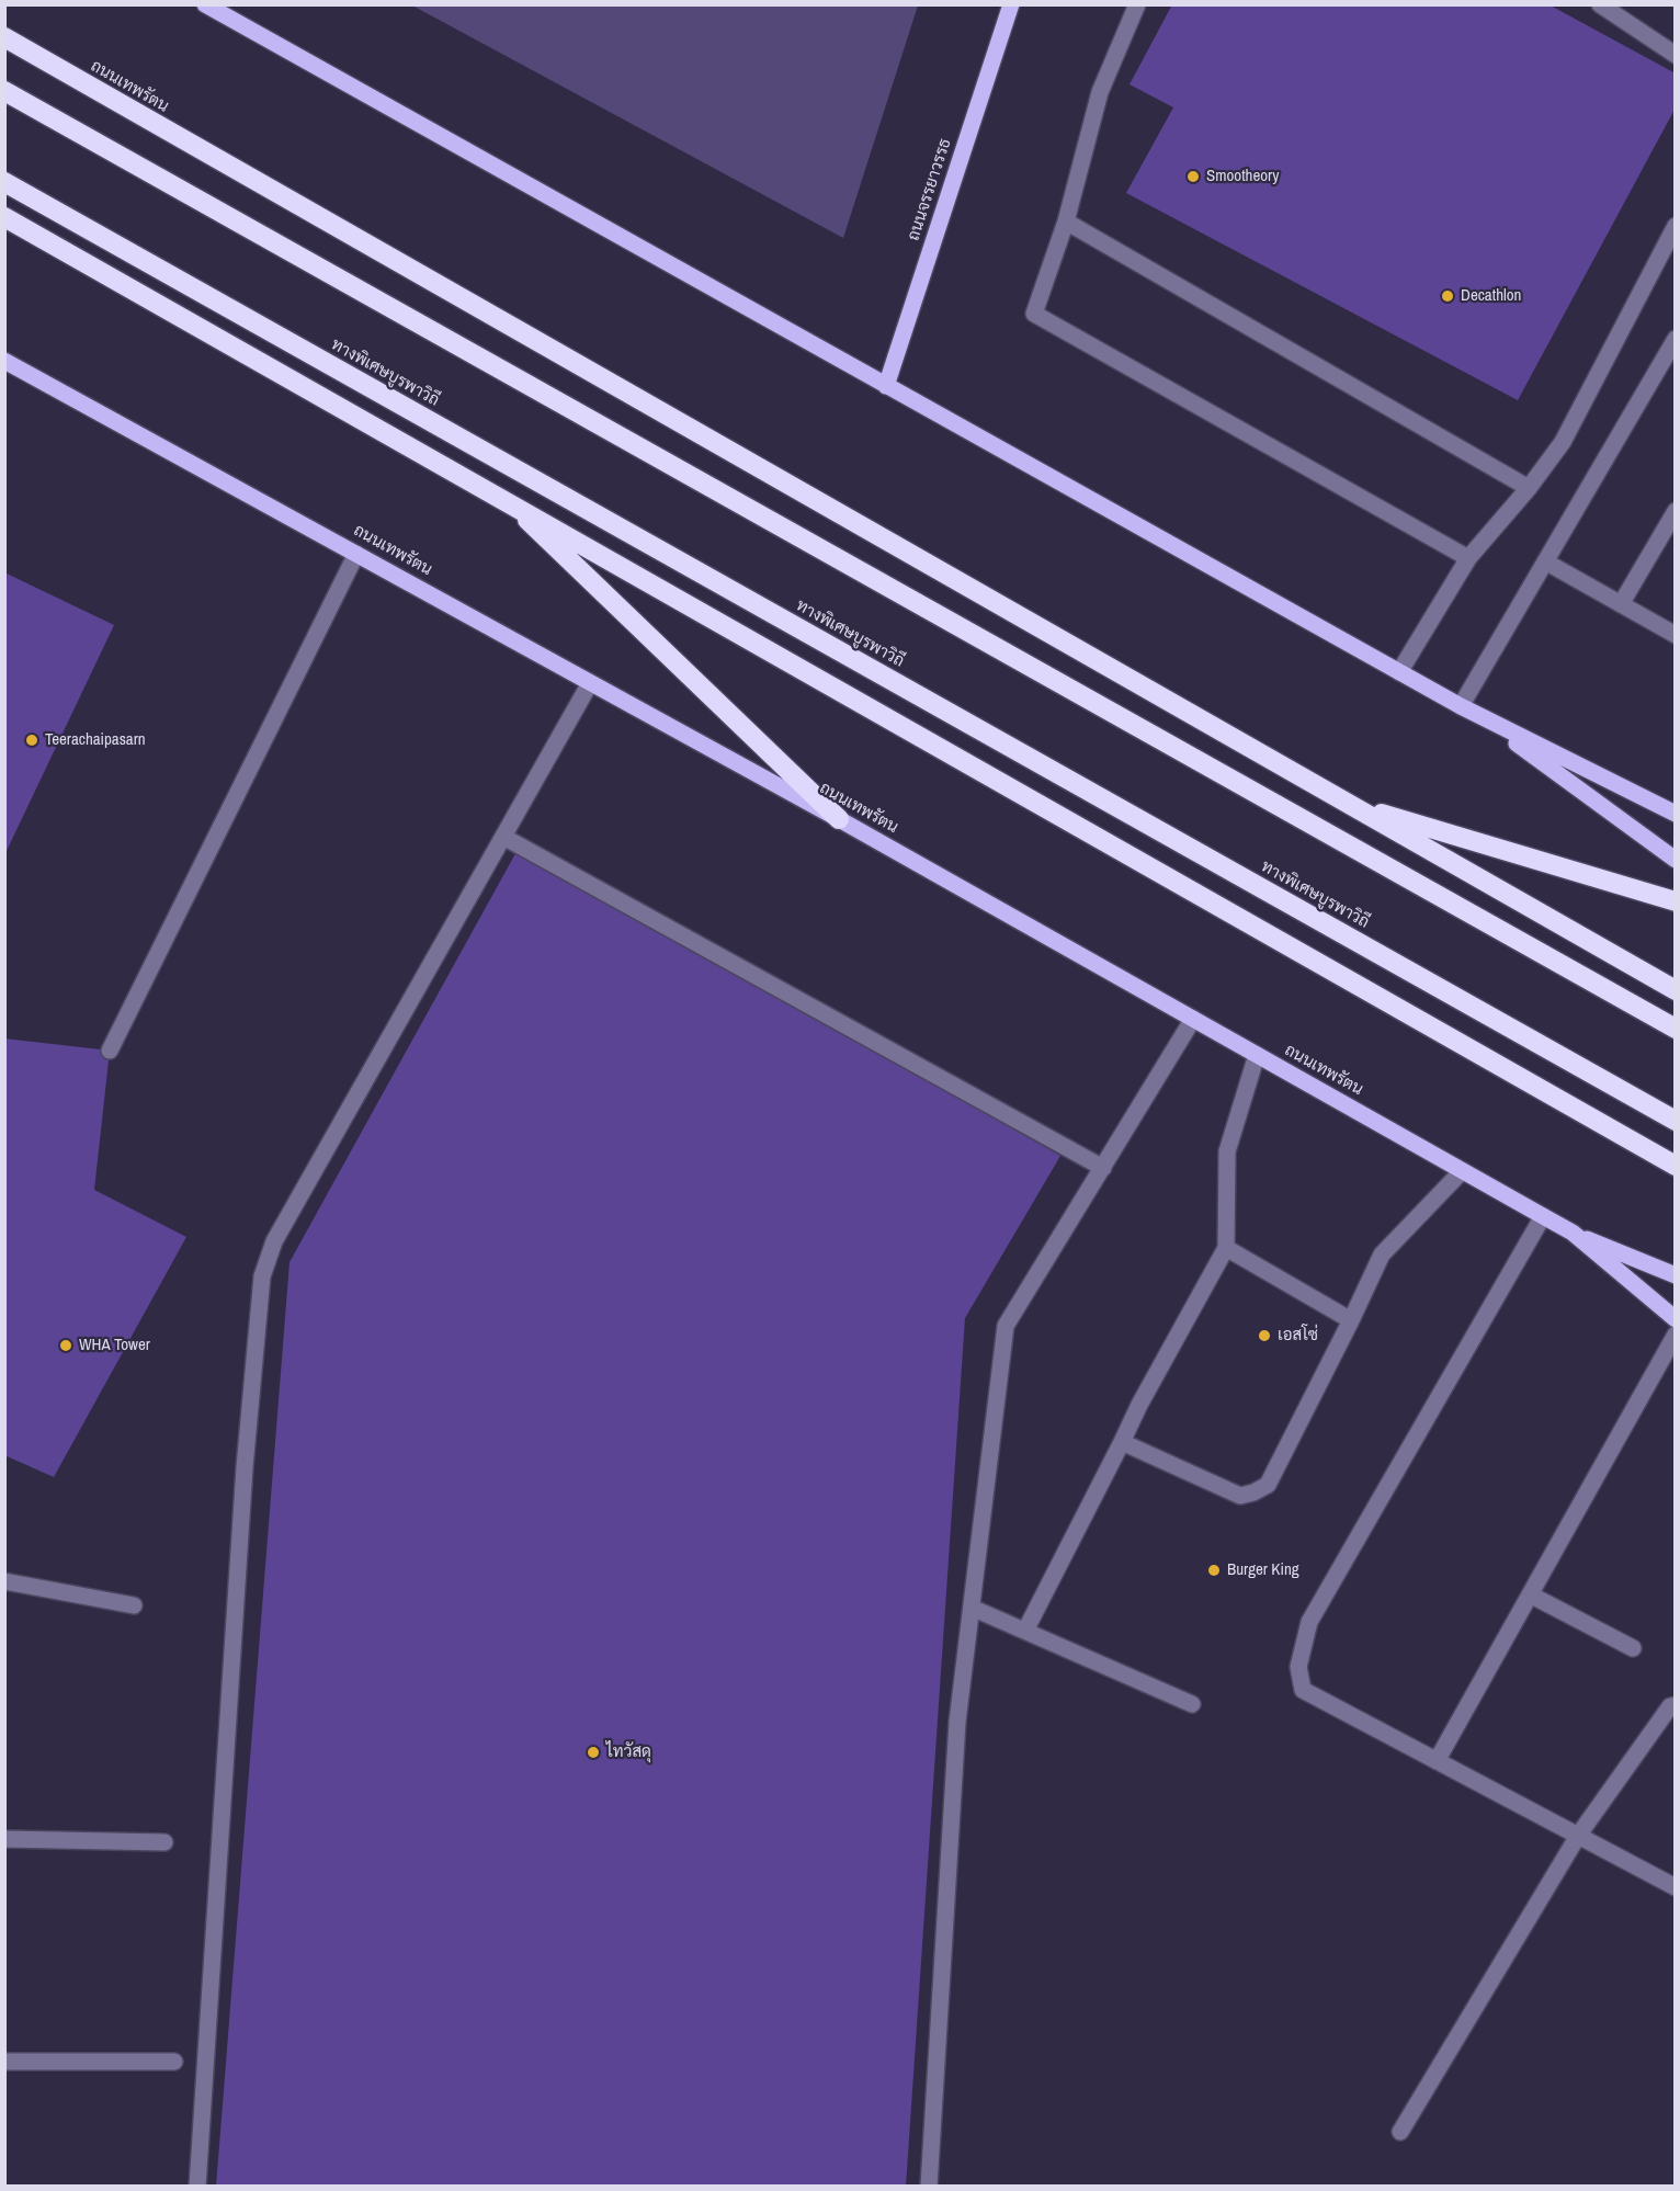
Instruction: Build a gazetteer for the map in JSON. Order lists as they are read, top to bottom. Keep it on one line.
{"streets":{"highway":["ถนนเทพรัตน","ทางพิเศษบูรพาวิถี"],"main road":["ถนนจรรยาวรรธ"]},"places":["Smootheory","Decathlon","Teerachaipasarn","เอสโซ่","WHA Tower","Burger King","ไทวัสดุ"]}
